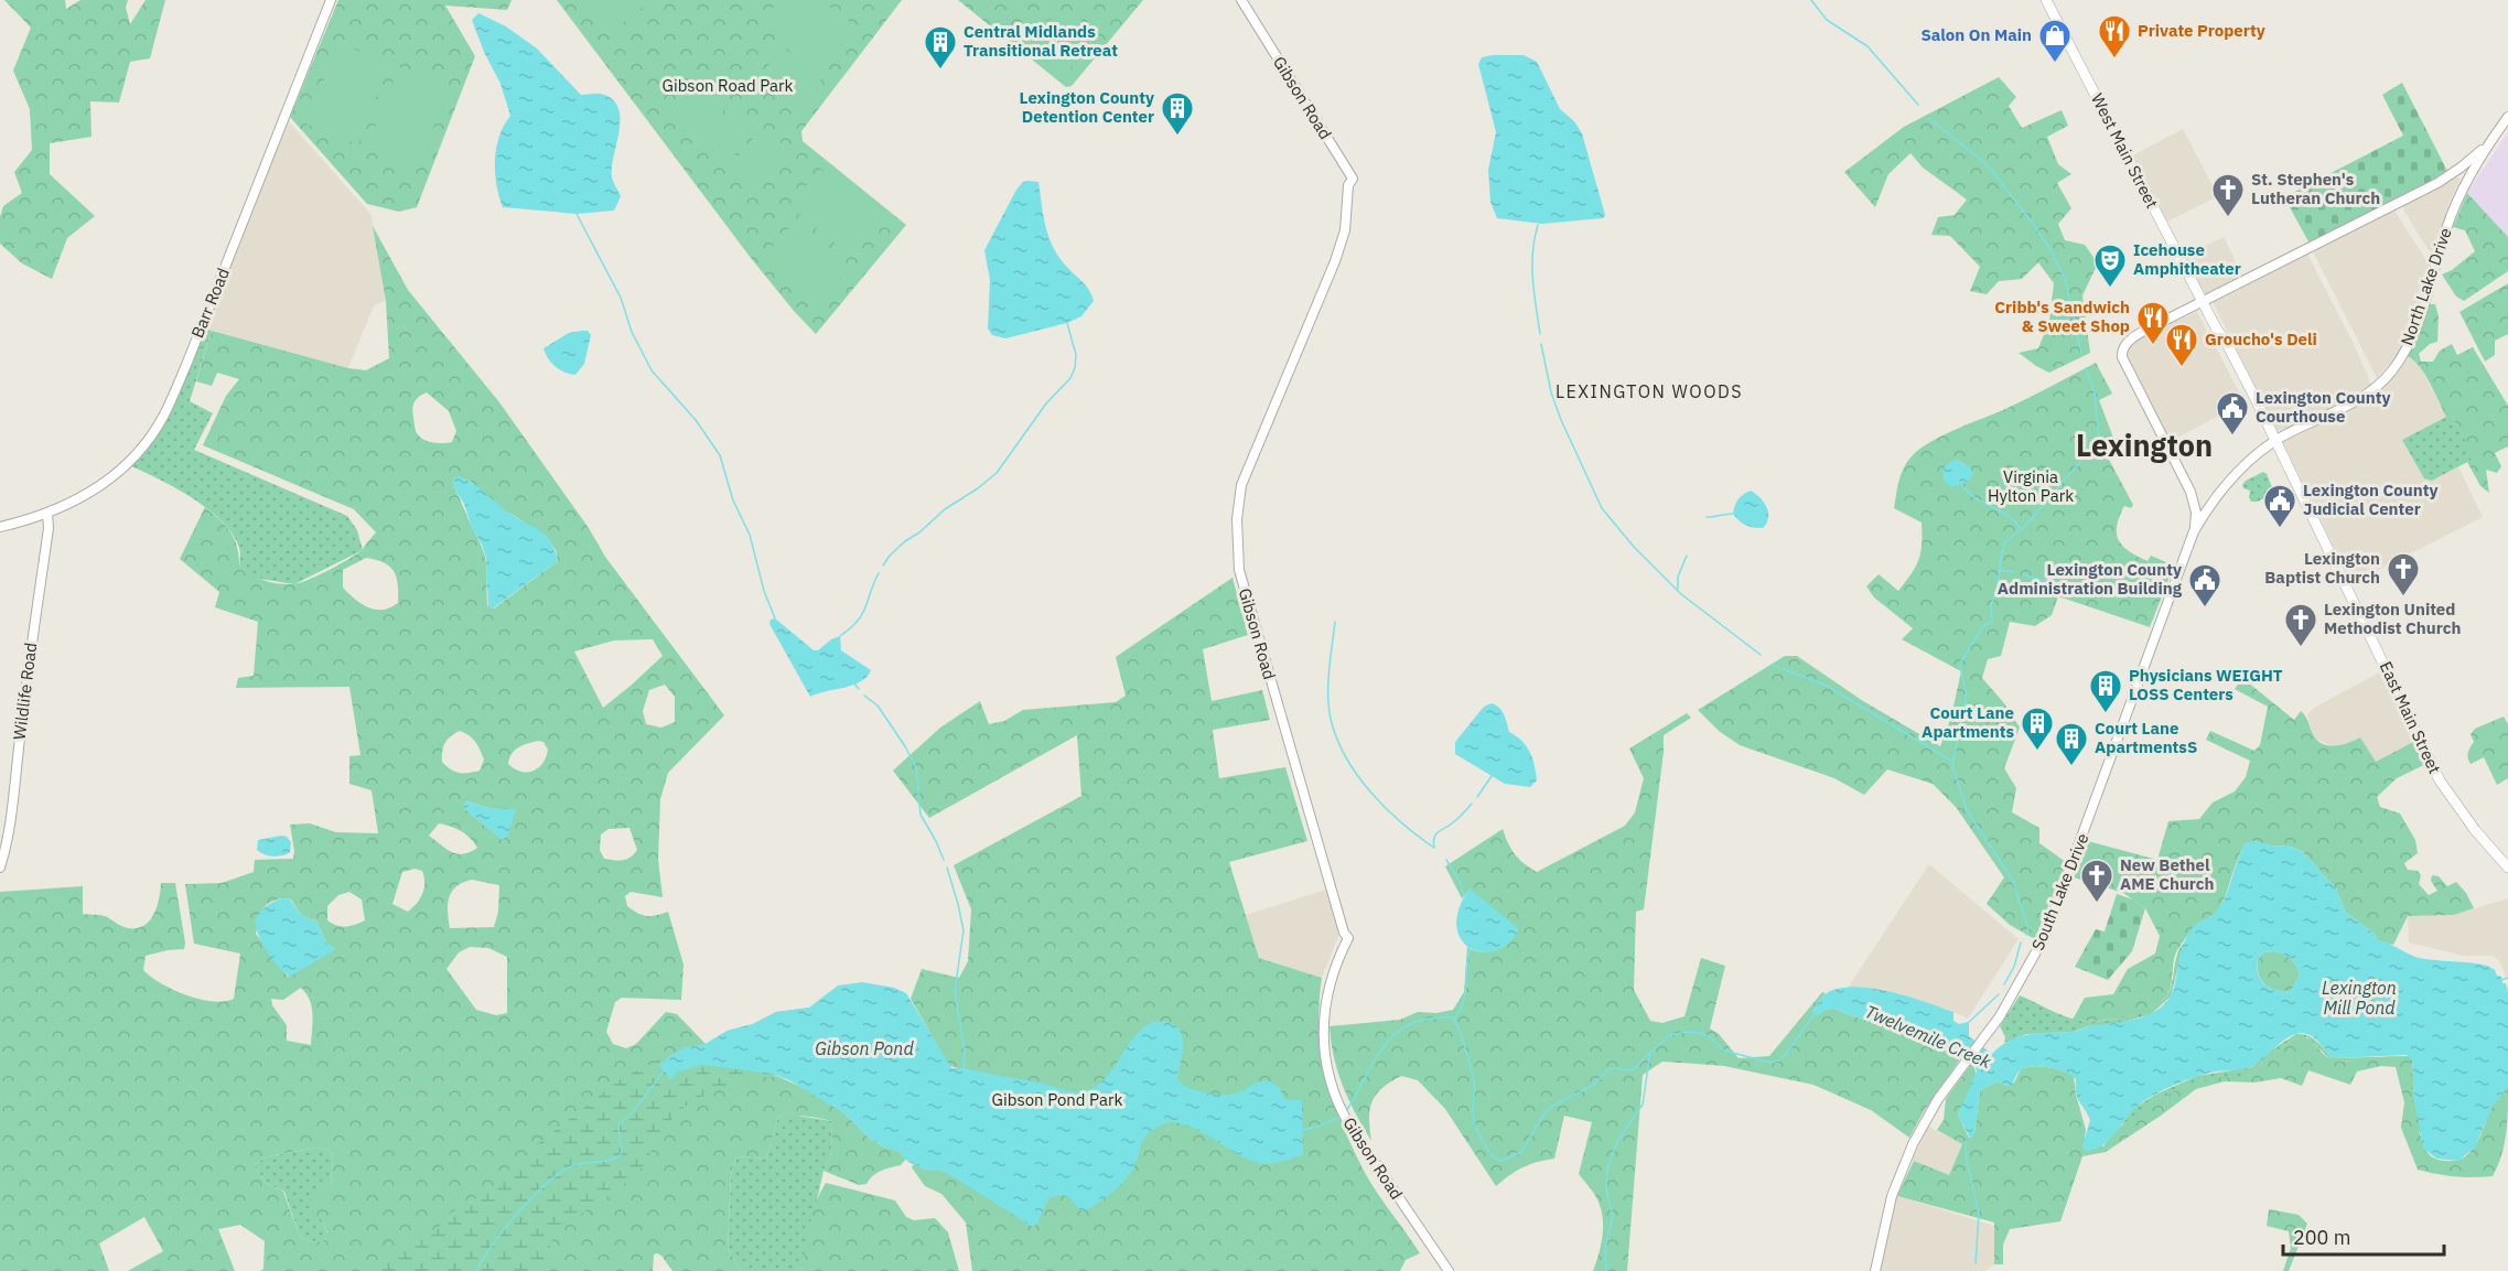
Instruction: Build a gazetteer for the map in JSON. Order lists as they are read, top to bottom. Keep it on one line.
{"streets":{"main road":["West Main Street","East Main Street"],"street":["Gibson Road","North Lake Drive","Barr Road","Wildlife Road","South Lake Drive"]},"crossings":[["West Main Street","East Main Street"],["North Lake Drive","East Main Street"],["North Lake Drive","South Lake Drive"],["Barr Road","Wildlife Road"],["East Main Street","South Lake Drive"]],"districts":["LEXINGTON WOODS","Lexington"],"water":["Lexington Mill Pond","Twelvemile Creek","Gibson Pond"],"parks":["Gibson Road Park","Virginia Hylton Park","Gibson Pond Park"],"places":{"restaurant":["Private Property","Cribb's Sandwich & Sweet Shop","Groucho's Deli"],"shop":["Salon On Main"],"building":["Central Midlands Transitional Retreat","Lexington County Detention Center","Physicians WEIGHT LOSS Centers","Court Lane Apartments","Court Lane ApartmentsS"],"church":["St. Stephen's Lutheran Church","Lexington Baptist Church","Lexington United Methodist Church","New Bethel AME Church"],"theatre":["Icehouse Amphitheater"],"public building":["Lexington County Courthouse","Lexington County Judicial Center","Lexington County Administration Building"]},"scale_bar":"200 m"}
